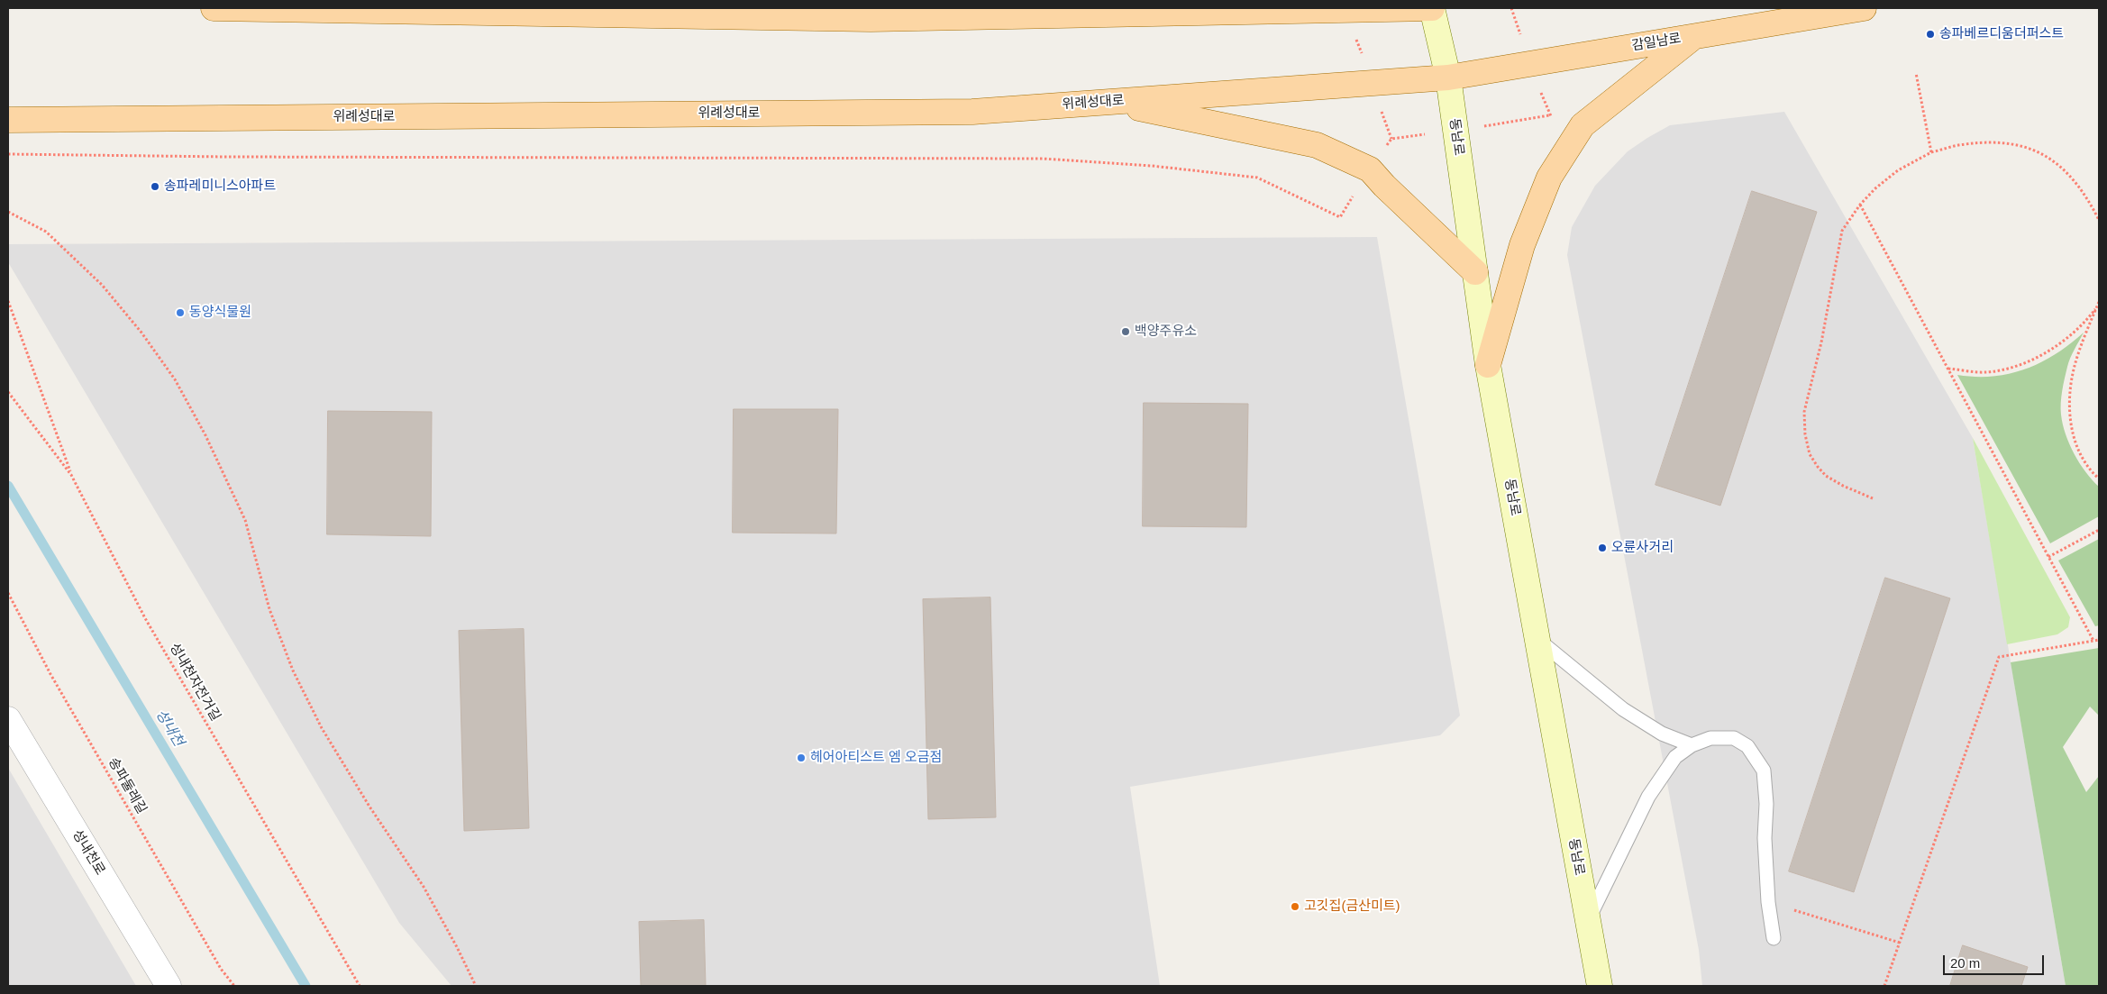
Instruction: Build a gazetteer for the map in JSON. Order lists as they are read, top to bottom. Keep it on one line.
{"streets":{"main road":["감일남로","위례성대로","동남로"],"street":["성내천로"],"path":["성내천자전거길","송파둘레길"]},"crossings":[["감일남로","위례성대로"],["감일남로","동남로"],["위례성대로","동남로"]],"water":["성내천"],"places":["송파베르디움더퍼스트","송파레미니스아파트","동양식물원","백양주유소","오륜사거리","헤어아티스트 엠 오금점","고깃집(금산미트)"],"scale_bar":"20 m"}
